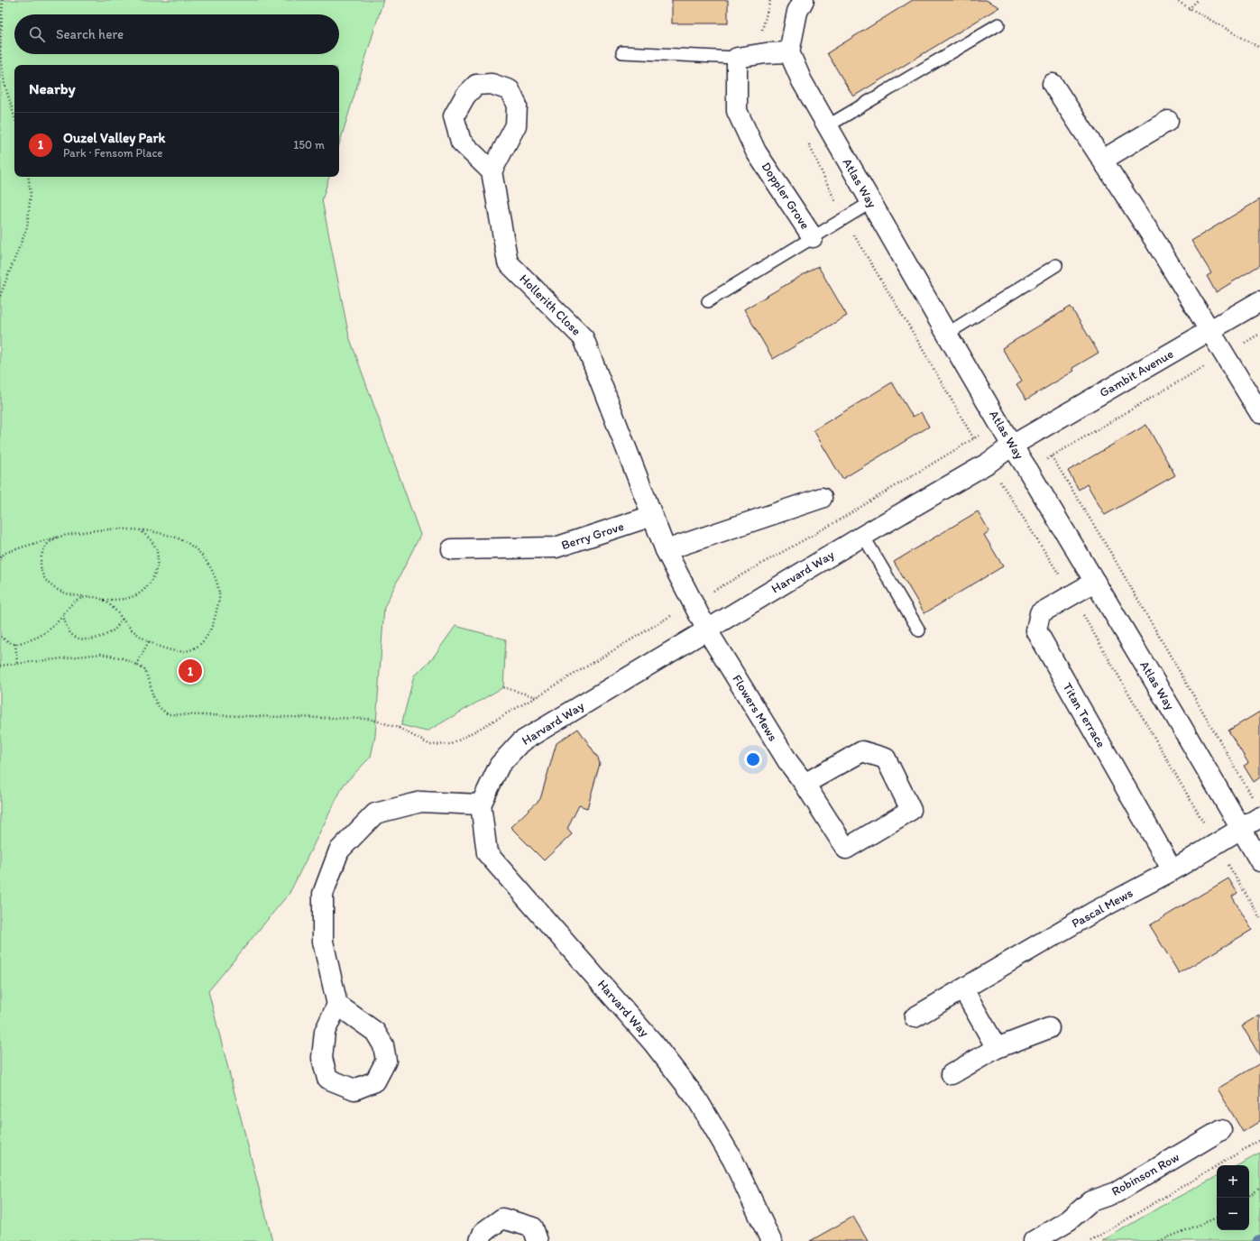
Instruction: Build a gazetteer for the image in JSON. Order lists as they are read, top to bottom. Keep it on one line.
{"streets":{"street":["Atlas Way","Doppler Grove","Hollerith Close","Gambit Avenue","Berry Grove","Harvard Way","Flowers Mews","Titan Terrace","Pascal Mews","Robinson Row"]},"crossings":[["Atlas Way","Gambit Avenue"],["Atlas Way","Harvard Way"],["Atlas Way","Titan Terrace"],["Atlas Way","Pascal Mews"],["Hollerith Close","Berry Grove"],["Gambit Avenue","Harvard Way"],["Harvard Way","Flowers Mews"],["Titan Terrace","Pascal Mews"]],"page":{"search":"Search here","heading":"Nearby","list":[{"mark":"1","name":"Ouzel Valley Park","note":"Park · Fensom Place","value":"150 m"}],"pins":"1","map_buttons":["+","−"]}}
